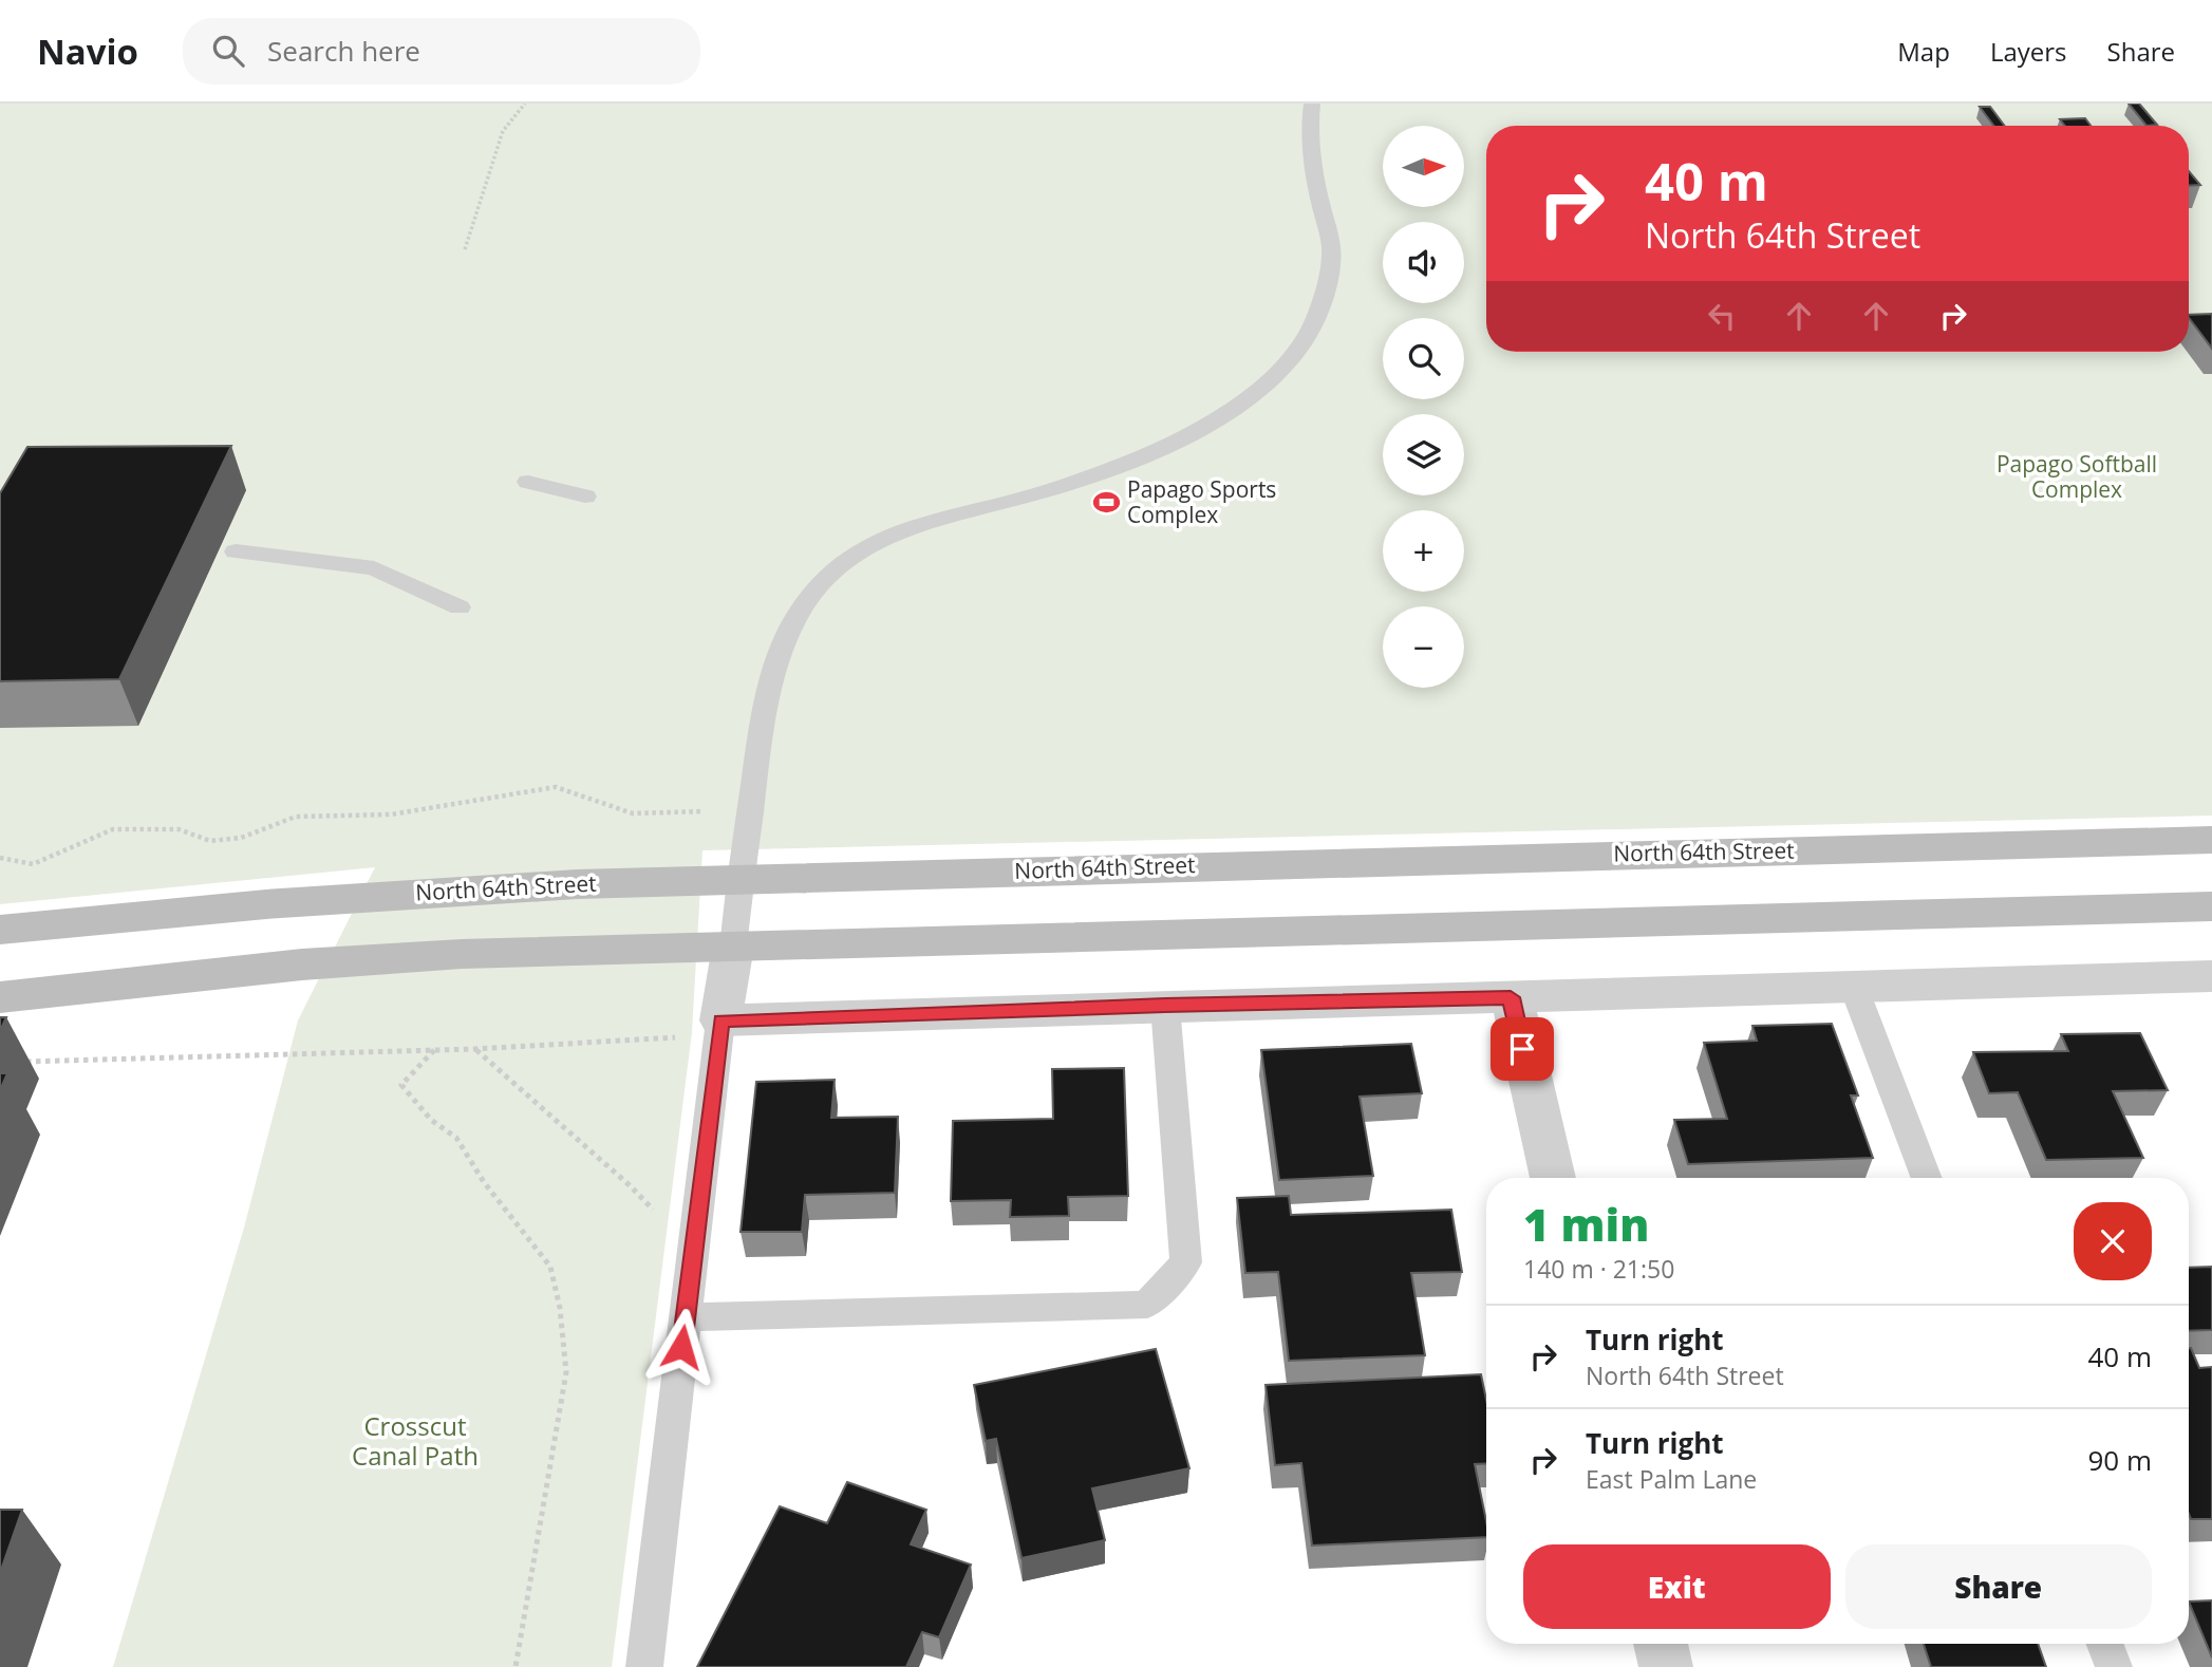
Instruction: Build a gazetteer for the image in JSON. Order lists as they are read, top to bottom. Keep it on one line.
{"streets":{"main road":["North 64th Street"]},"parks":["Papago Softball Complex","Crosscut Canal Path"],"places":{"sports":["Papago Sports Complex"]},"north":"right","page":{"header":"Navio","search":"Search here","nav":["Map","Layers","Share"],"map_buttons":["+","−"],"turn":["40 m","North 64th Street"],"heading":["1 min","140 m · 21:50"],"list":[{"name":"Turn right","note":"North 64th Street","value":"40 m"},{"name":"Turn right","note":"East Palm Lane","value":"90 m"}],"buttons":["Exit","Share"]}}
